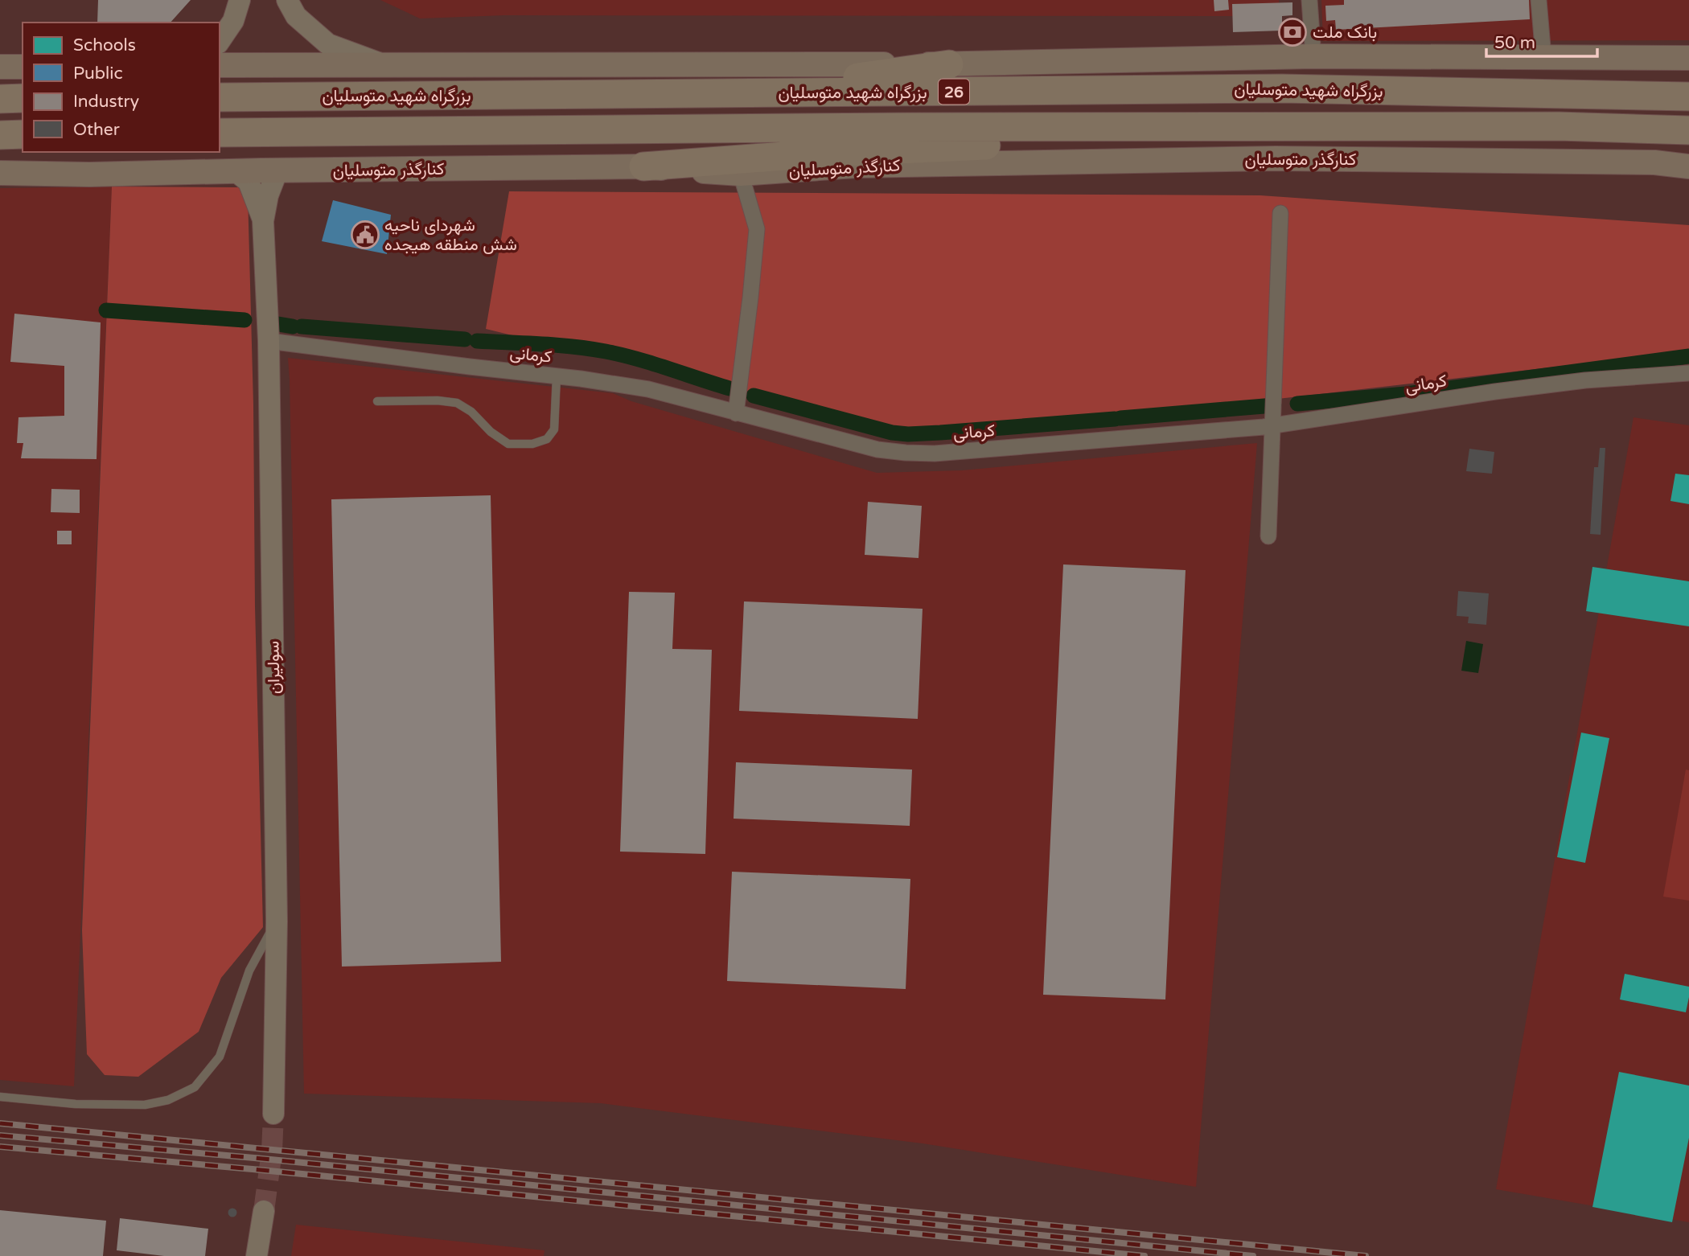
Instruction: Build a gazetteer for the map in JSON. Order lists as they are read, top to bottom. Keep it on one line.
{"streets":{"highway":["بزرگراه شهید متوسلیان","26"],"main road":["کنارگذر متوسلیان","سولیران"],"street":["کرمانی"]},"crossings":[["کرمانی","سولیران"]],"places":{"bank":["بانک ملت"],"public building":["شهردای ناحیه شش منطقه هیجده"]},"legend":["Schools","Public","Industry","Other"],"scale_bar":"50 m"}
